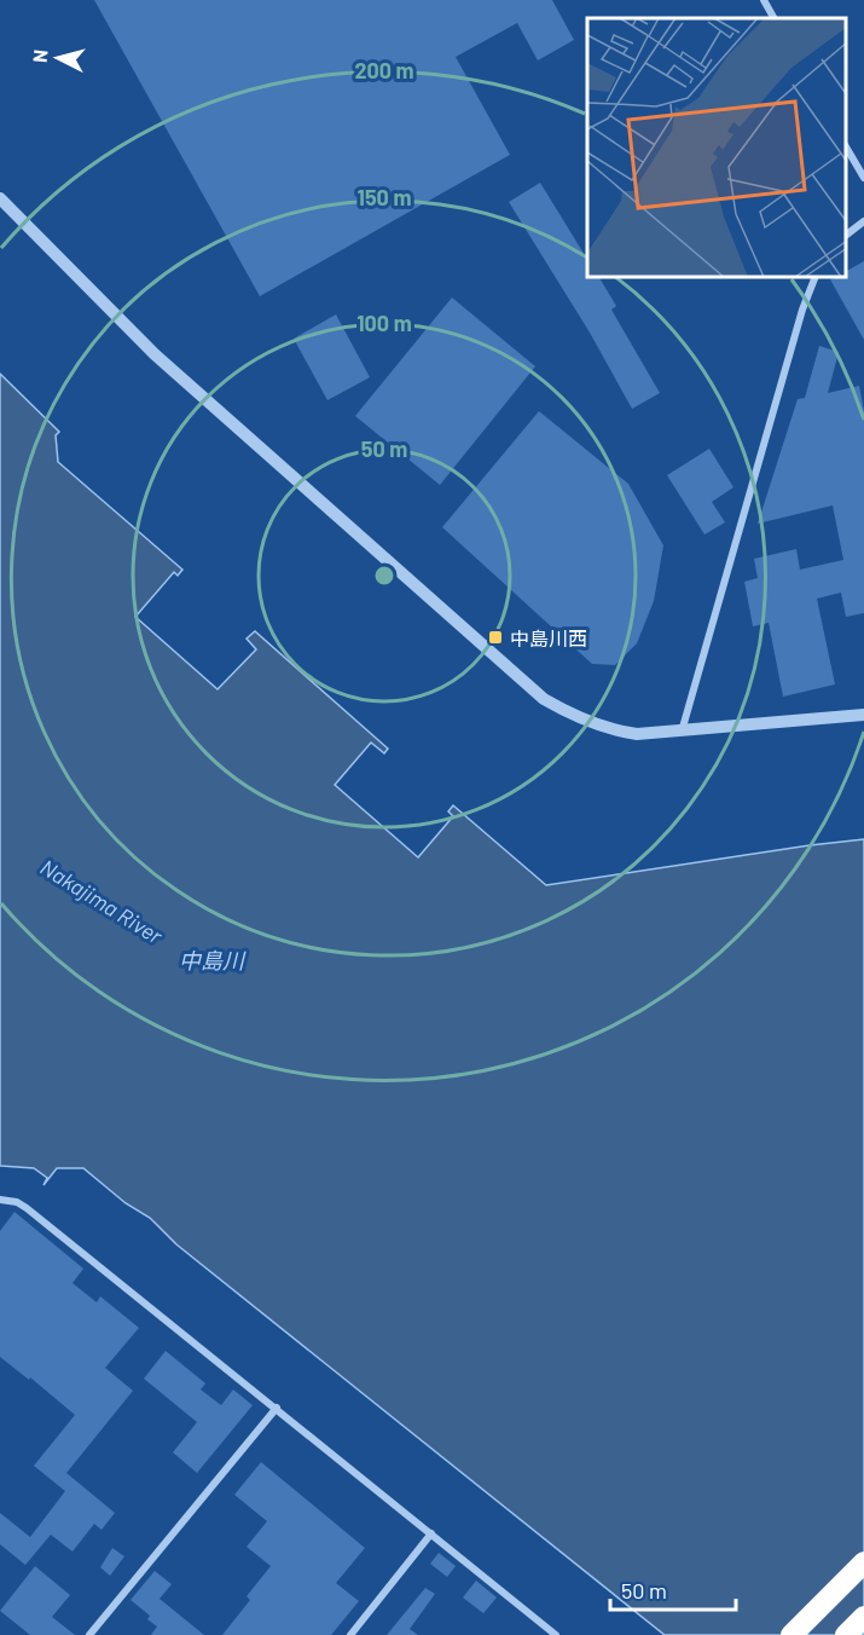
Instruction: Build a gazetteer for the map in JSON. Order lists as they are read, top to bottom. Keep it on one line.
{"water":["Nakajima River","中島川"],"places":{"transit":["中島川西"]},"scale_bar":"50 m","north":"left","rings":["200 m","150 m","100 m","50 m"]}
